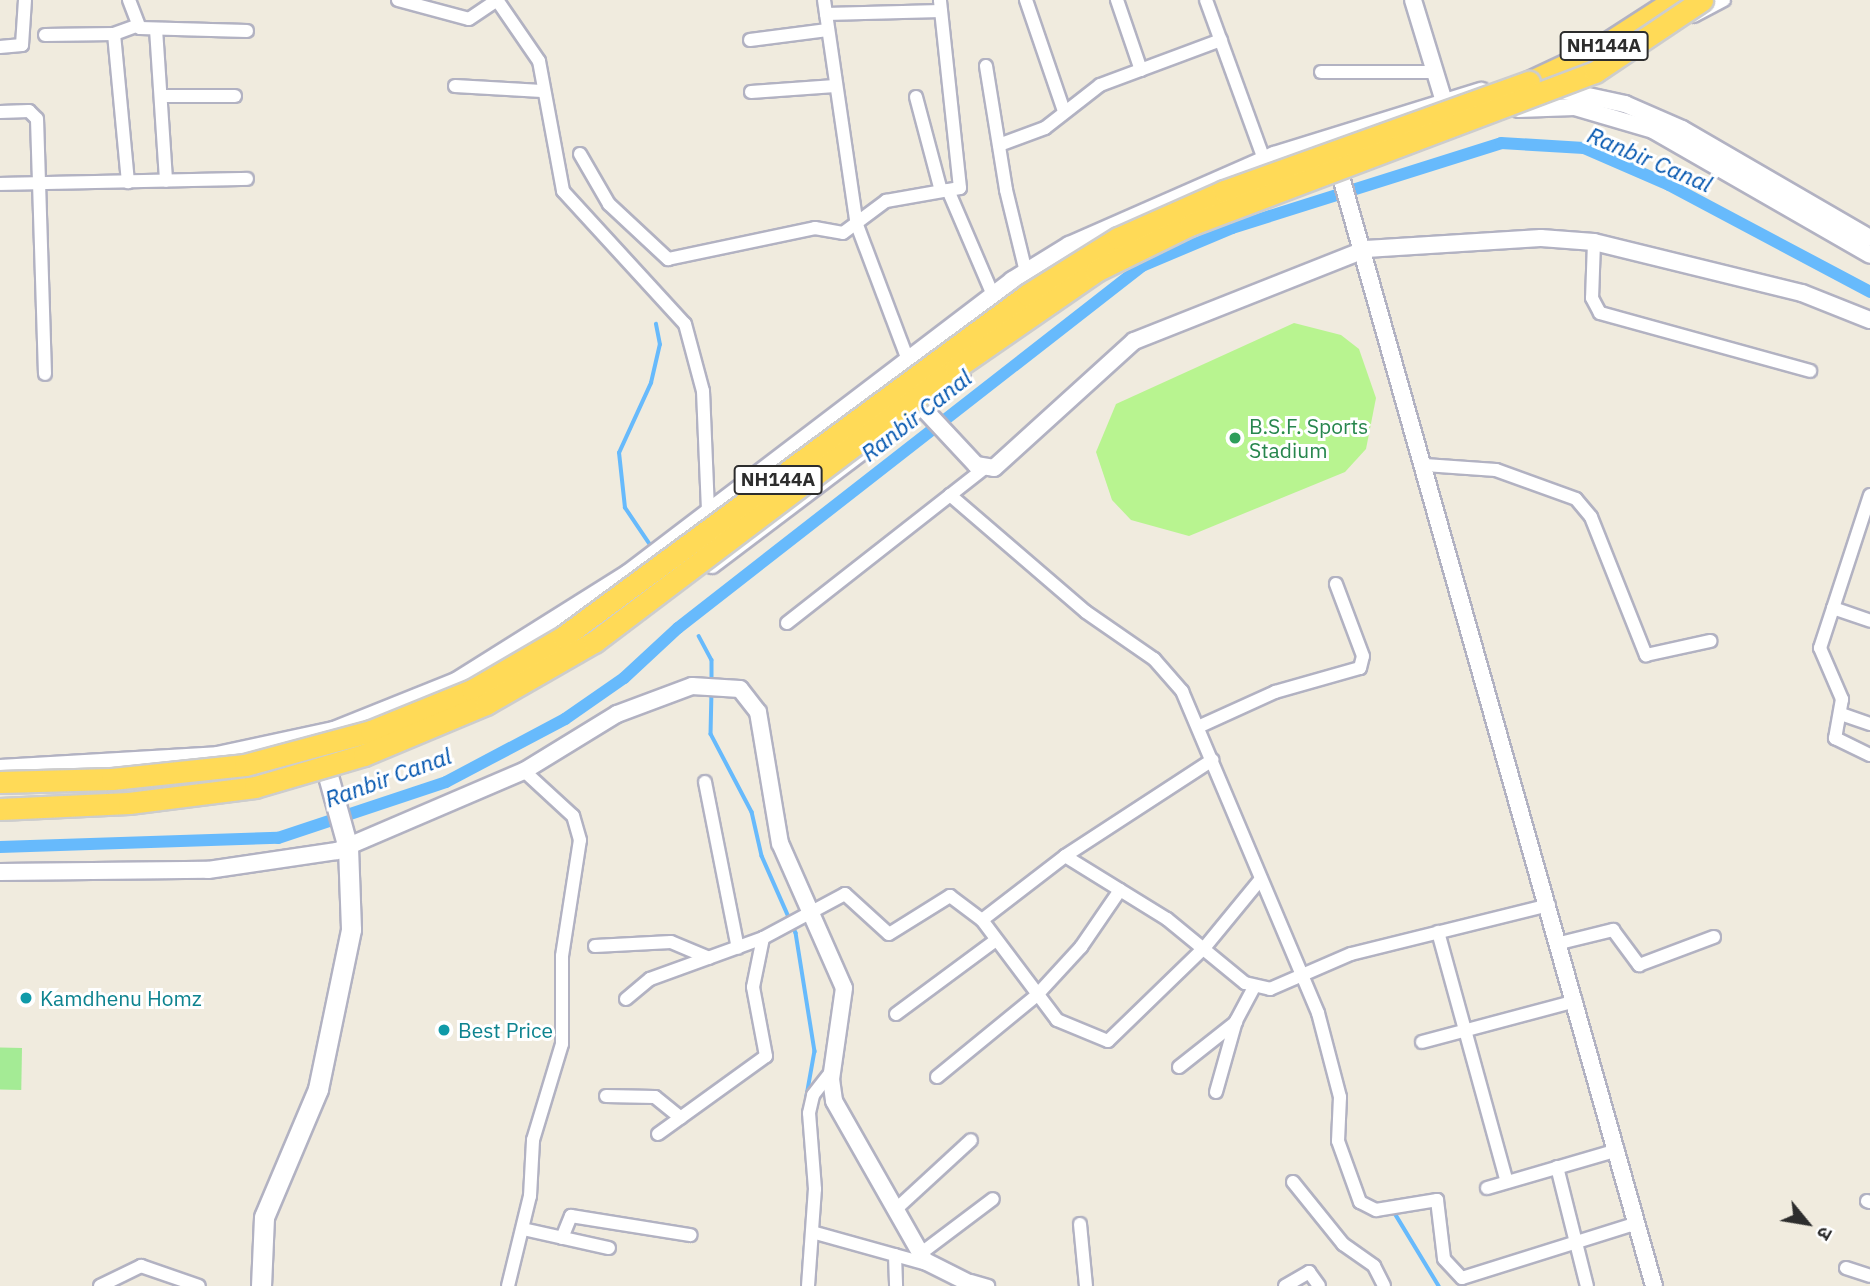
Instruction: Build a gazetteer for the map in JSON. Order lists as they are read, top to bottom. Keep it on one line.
{"streets":{"highway":["NH144A"]},"water":["Ranbir Canal"],"places":["B.S.F. Sports Stadium","Kamdhenu Homz","Best Price"],"north":"bottom right"}
